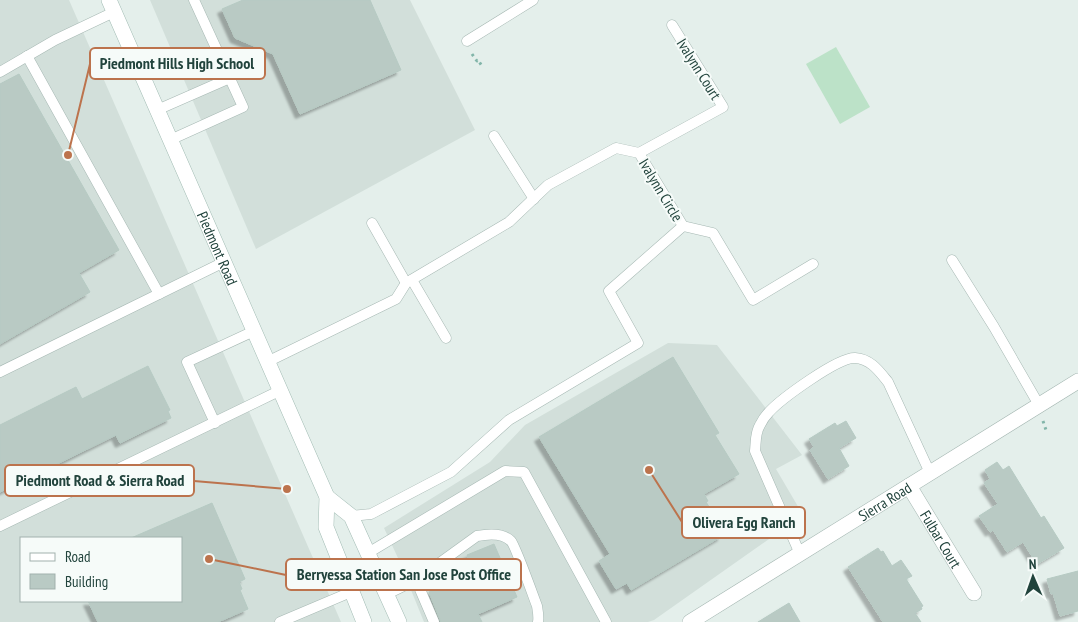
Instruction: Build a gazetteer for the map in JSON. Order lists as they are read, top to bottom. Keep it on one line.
{"streets":{"main road":["Piedmont Road","Sierra Road","Fulbar Court"],"lane":["Ivalynn Court","Ivalynn Circle"]},"crossings":[["Ivalynn Court","Ivalynn Circle"],["Ivalynn Circle","Piedmont Road"],["Sierra Road","Fulbar Court"]],"places":["Piedmont Hills High School","Olivera Egg Ranch","Piedmont Road & Sierra Road","Berryessa Station San Jose Post Office"],"legend":["Road","Building"],"north":"top"}
